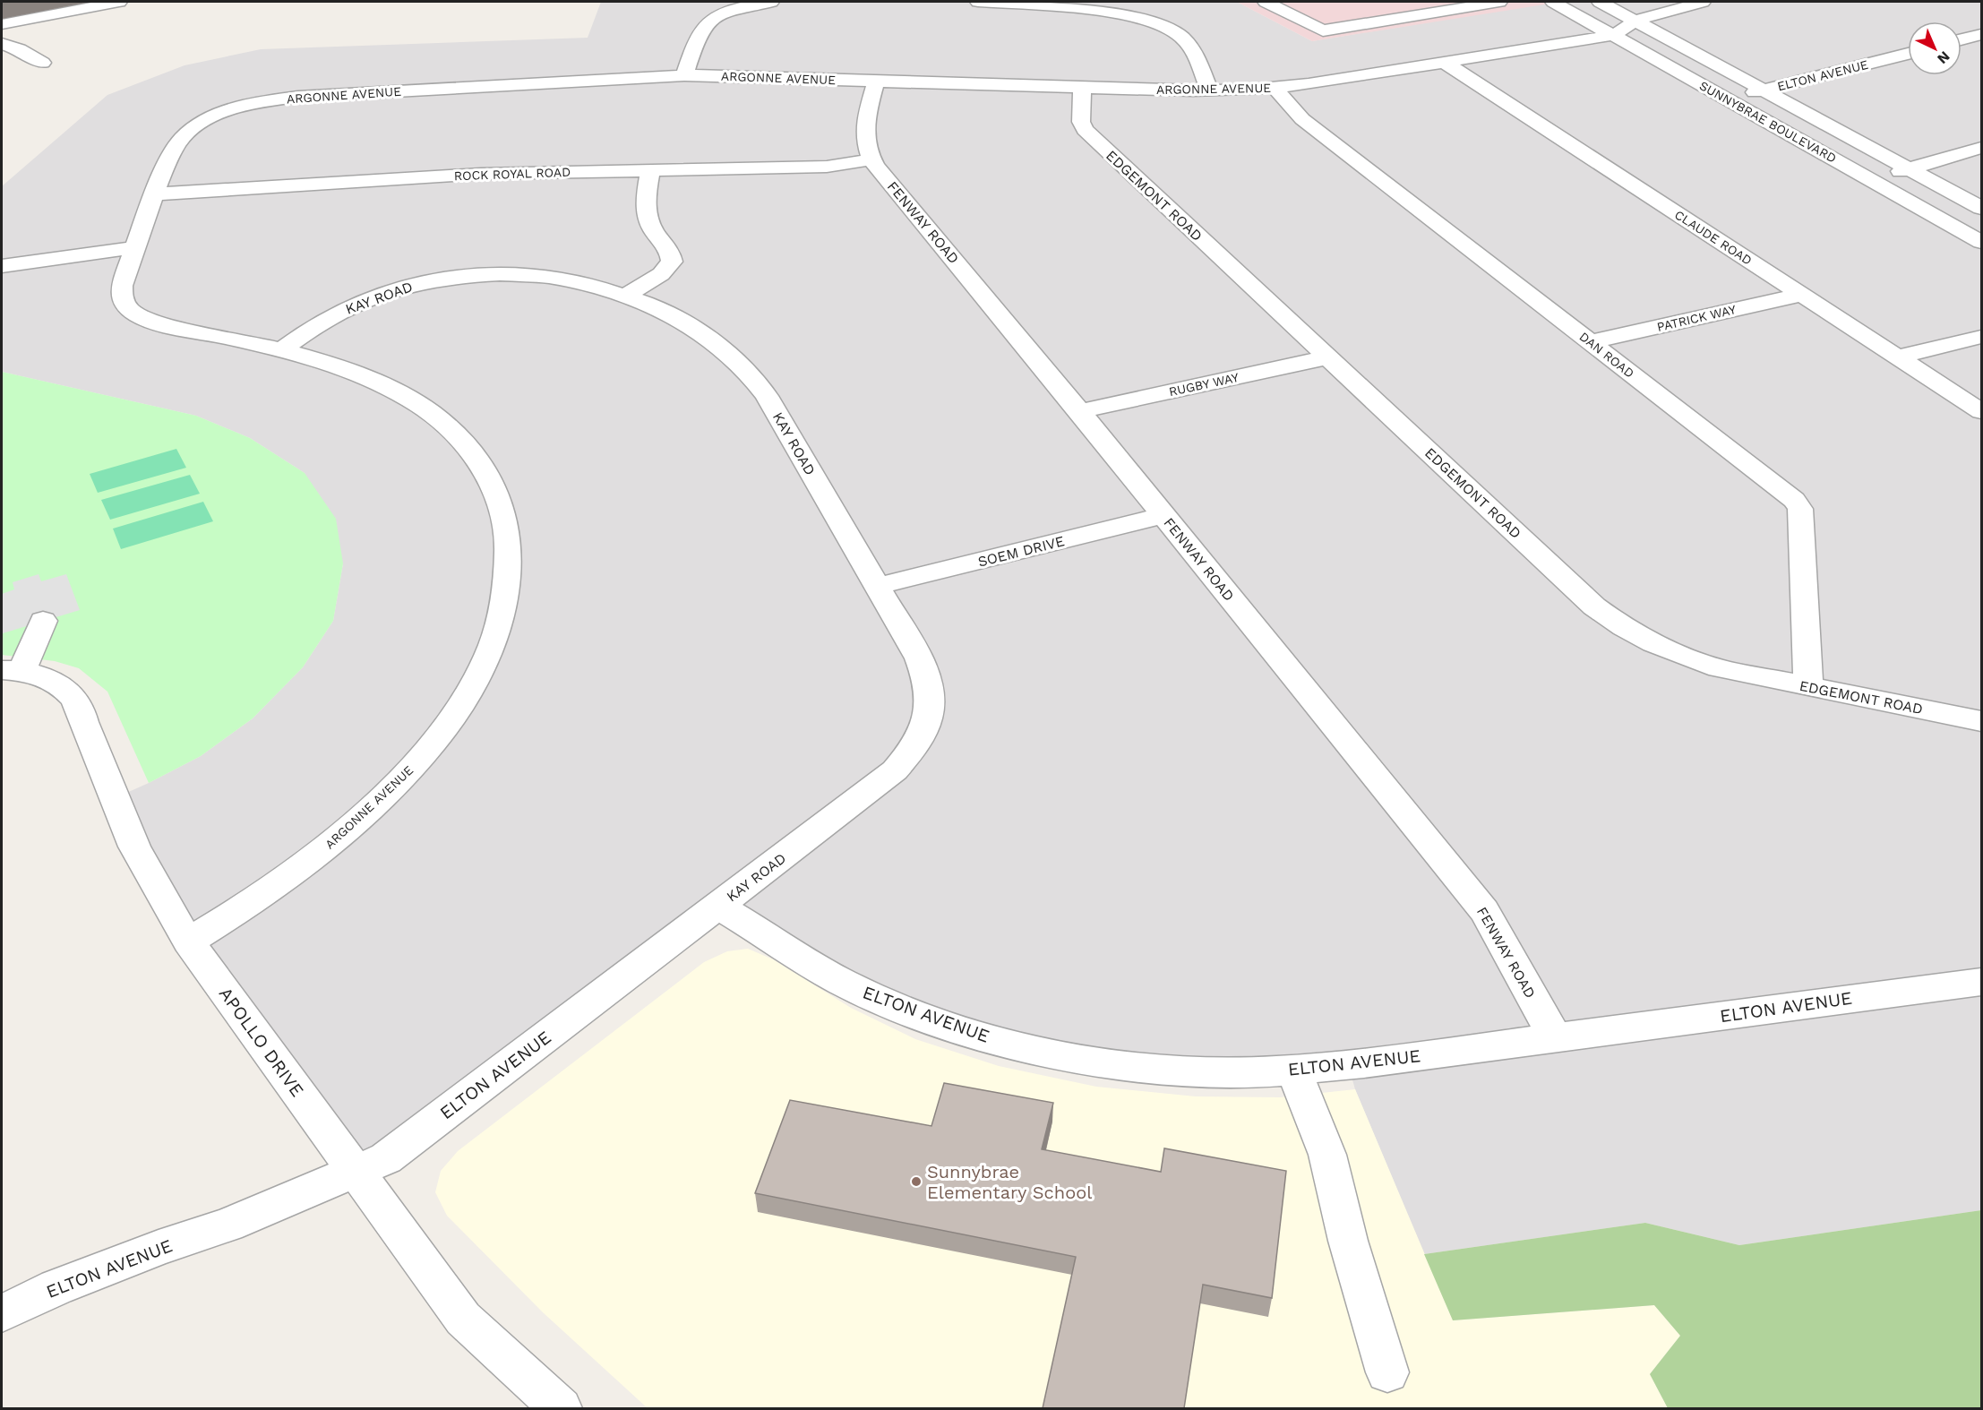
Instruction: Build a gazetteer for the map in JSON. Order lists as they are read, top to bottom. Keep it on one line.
{"streets":{"street":["ELTON AVENUE","ARGONNE AVENUE","SUNNYBRAE BOULEVARD","ROCK ROYAL ROAD","EDGEMONT ROAD","FENWAY ROAD","CLAUDE ROAD","KAY ROAD","PATRICK WAY","DAN ROAD","RUGBY WAY","SOEM DRIVE","APOLLO DRIVE"]},"crossings":[["ELTON AVENUE","SUNNYBRAE BOULEVARD"],["ELTON AVENUE","FENWAY ROAD"],["ELTON AVENUE","KAY ROAD"],["ELTON AVENUE","APOLLO DRIVE"],["ARGONNE AVENUE","SUNNYBRAE BOULEVARD"],["ARGONNE AVENUE","ROCK ROYAL ROAD"],["ARGONNE AVENUE","EDGEMONT ROAD"],["ARGONNE AVENUE","FENWAY ROAD"],["ARGONNE AVENUE","CLAUDE ROAD"],["ARGONNE AVENUE","KAY ROAD"],["ARGONNE AVENUE","DAN ROAD"],["ARGONNE AVENUE","APOLLO DRIVE"],["ROCK ROYAL ROAD","FENWAY ROAD"],["EDGEMONT ROAD","DAN ROAD"],["EDGEMONT ROAD","RUGBY WAY"],["FENWAY ROAD","RUGBY WAY"],["FENWAY ROAD","SOEM DRIVE"],["CLAUDE ROAD","PATRICK WAY"],["KAY ROAD","SOEM DRIVE"],["PATRICK WAY","DAN ROAD"]],"places":["Sunnybrae Elementary School"],"north":"bottom right"}
